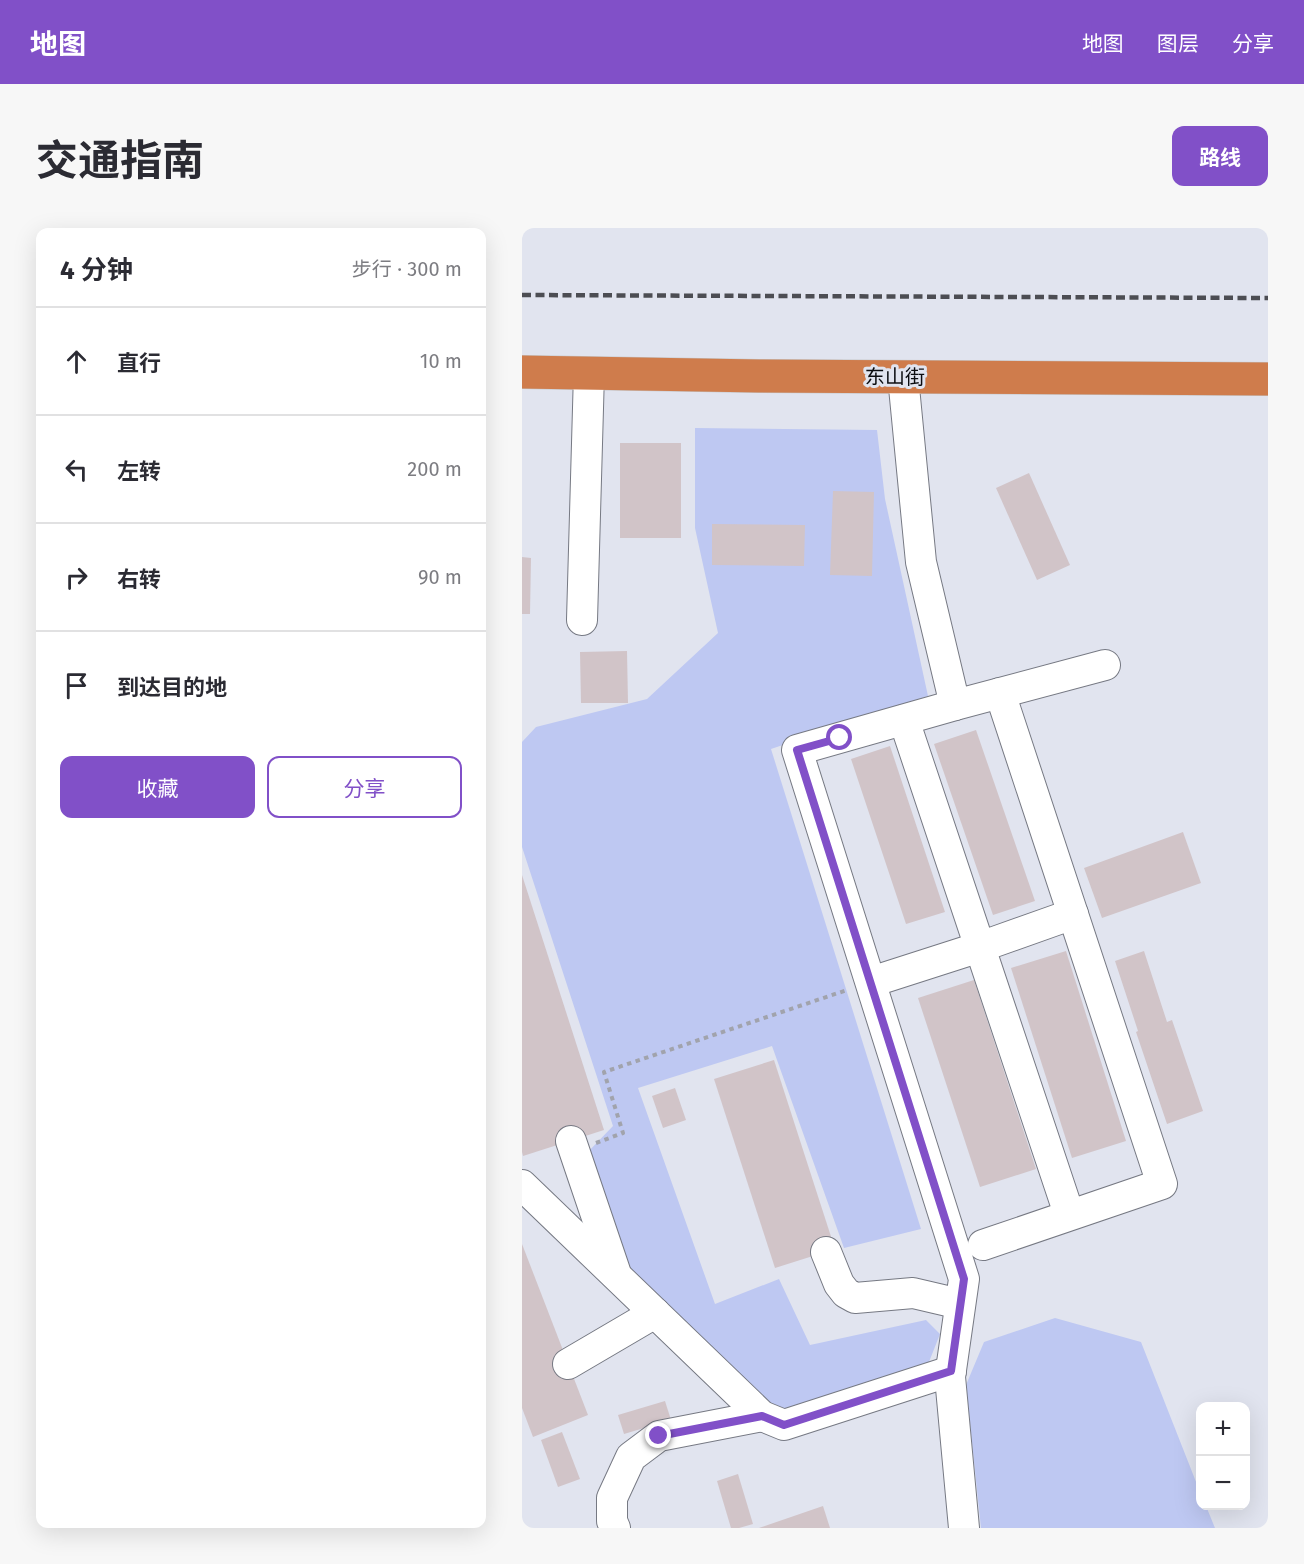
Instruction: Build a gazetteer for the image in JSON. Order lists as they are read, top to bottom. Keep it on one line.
{"streets":{"highway":["东山街"]},"page":{"header":"地图","nav":["地图","图层","分享"],"title":"交通指南","buttons":["路线",["收藏","分享"]],"heading":["4 分钟","步行 · 300 m"],"list":[["直行","10 m"],["左转","200 m"],["右转","90 m"],"到达目的地"],"map_buttons":["+","−"]}}
